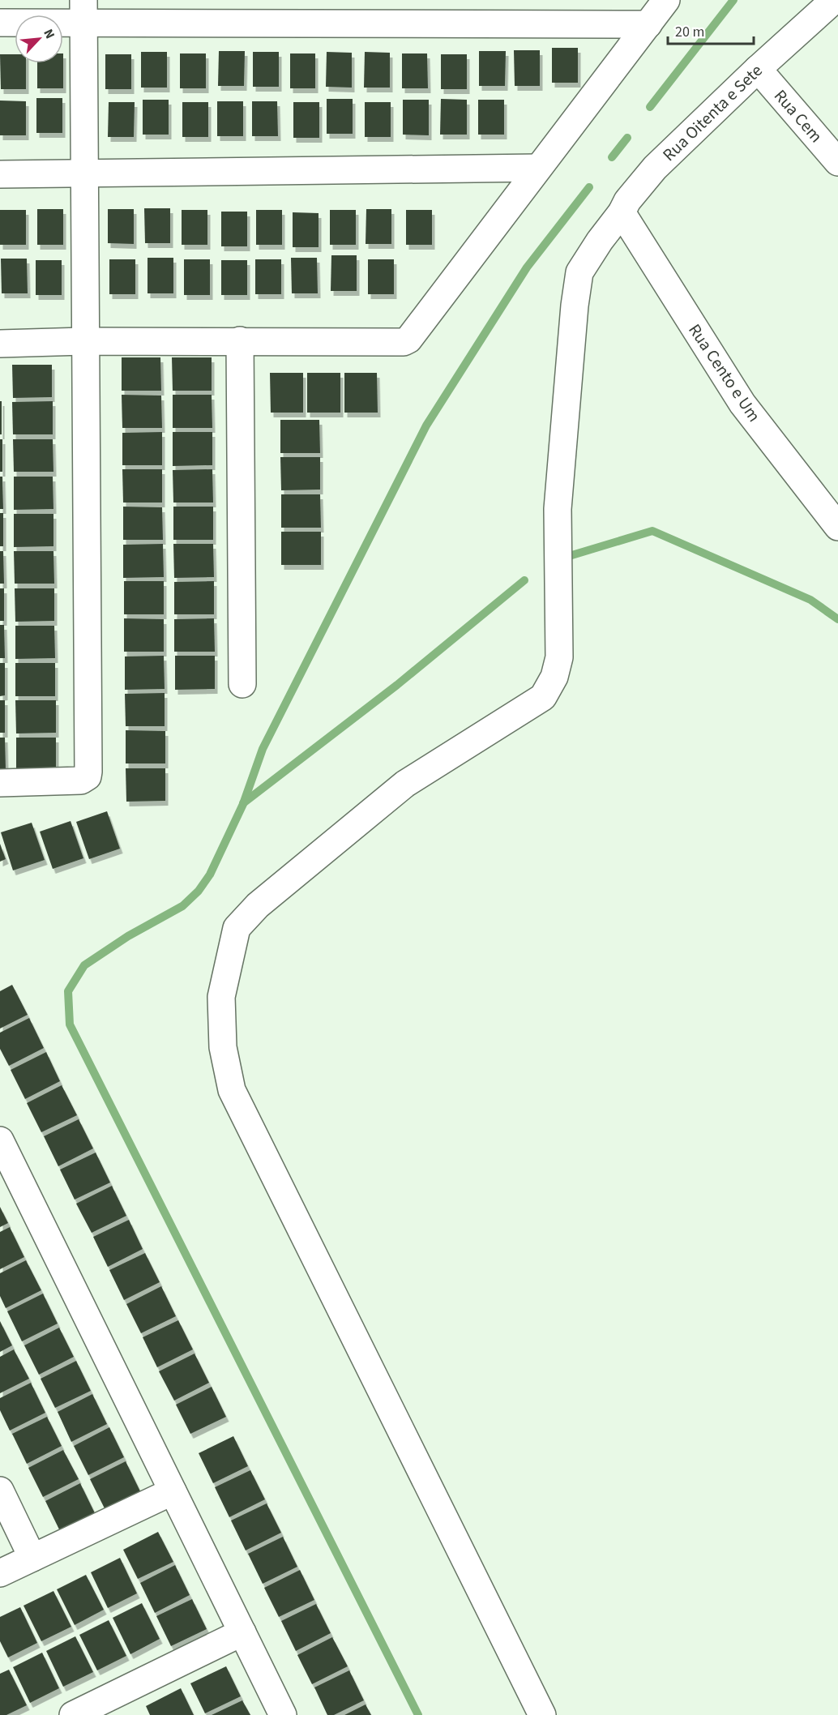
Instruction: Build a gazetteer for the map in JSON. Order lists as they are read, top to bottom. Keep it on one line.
{"streets":{"street":["Rua Oitenta e Sete","Rua Cem","Rua Cento e Um"]},"crossings":[["Rua Oitenta e Sete","Rua Cem"],["Rua Oitenta e Sete","Rua Cento e Um"]],"scale_bar":"20 m","north":"top right"}
